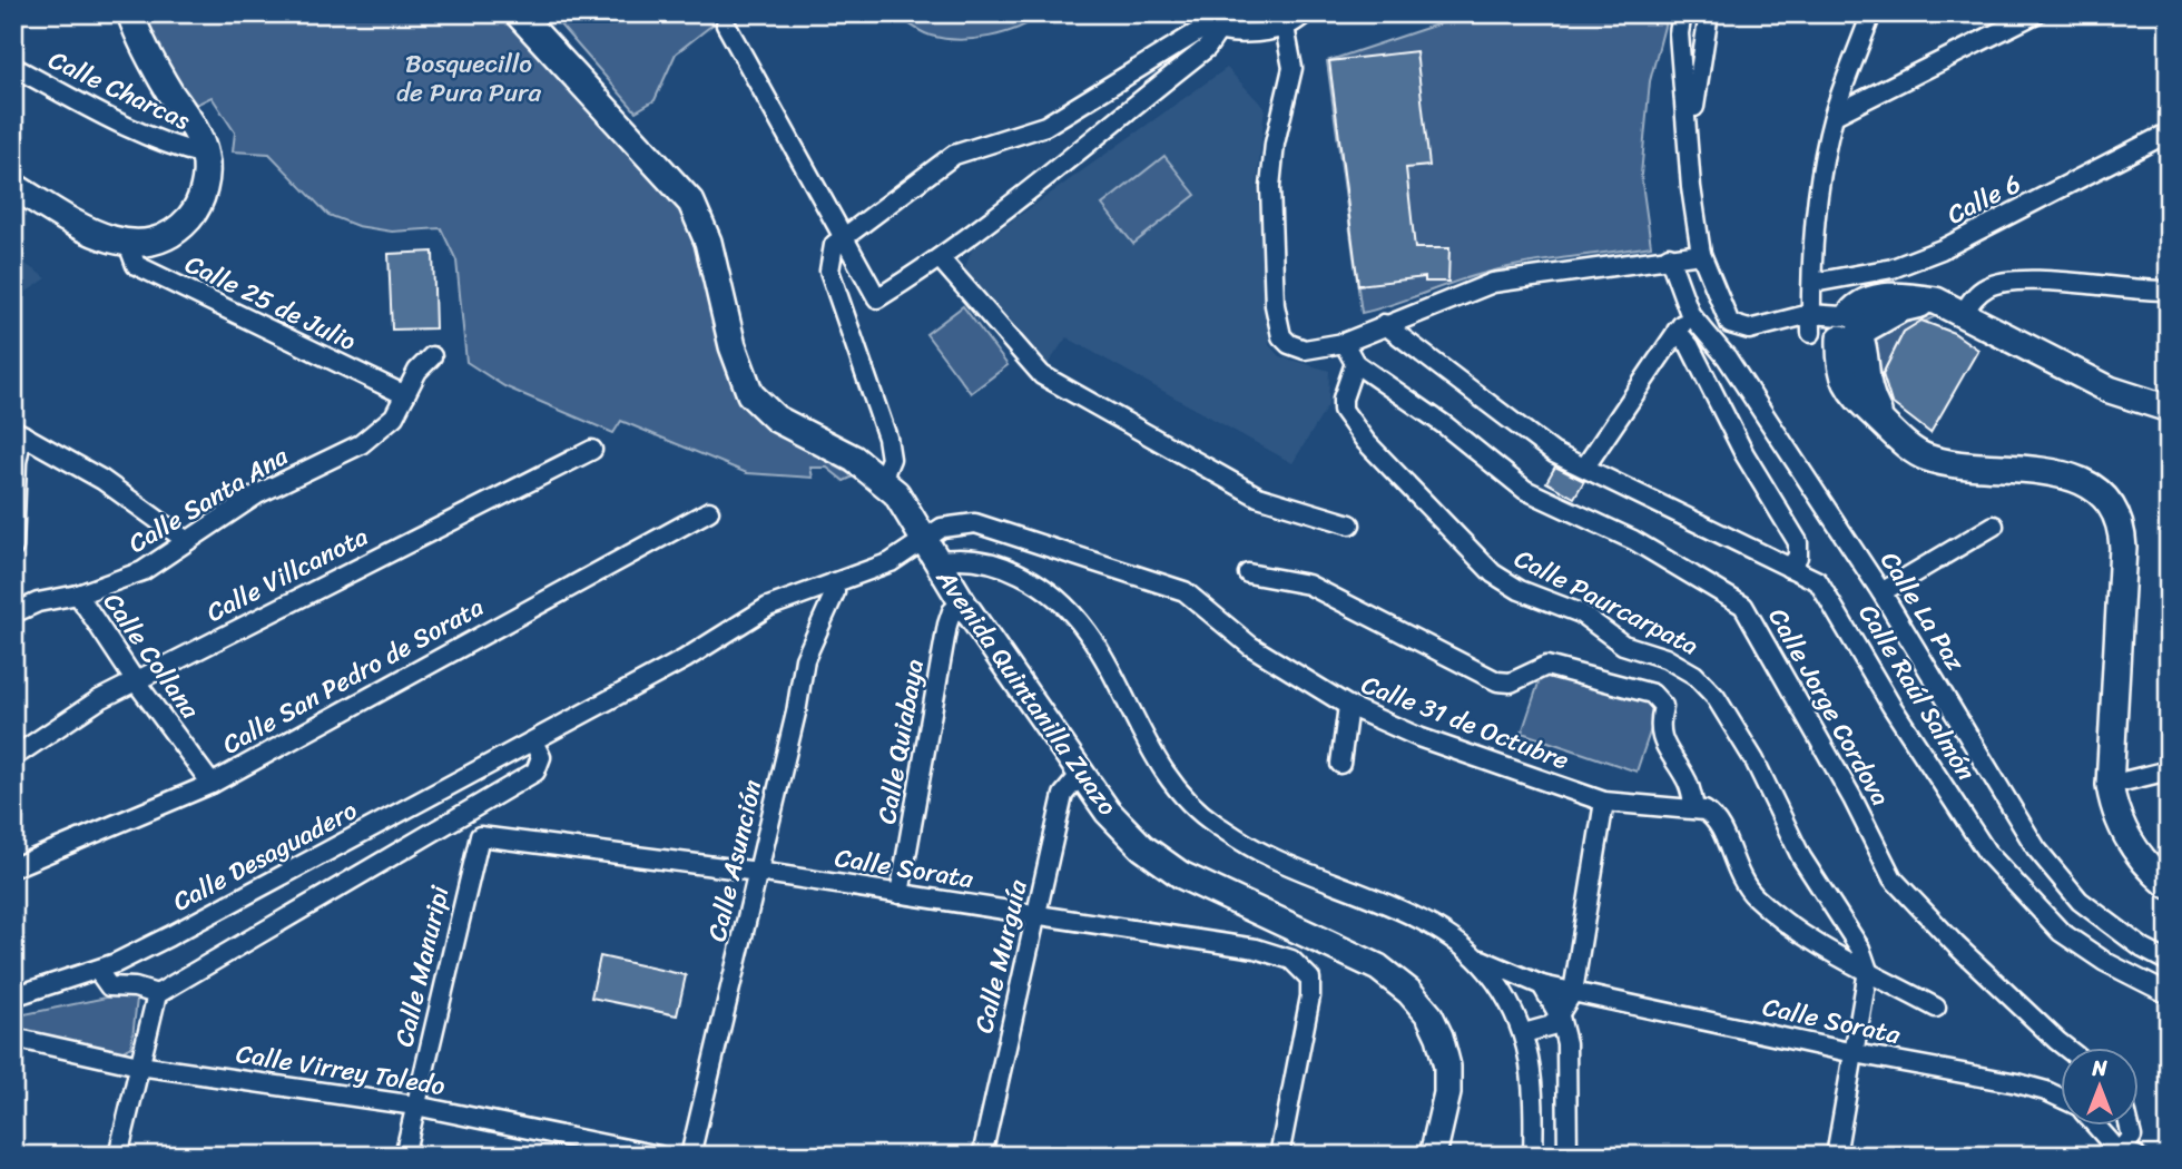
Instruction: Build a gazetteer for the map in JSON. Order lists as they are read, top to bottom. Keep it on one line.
{"streets":{"street":["Calle Charcas","Calle 6","Calle 25 de Julio","Calle Santa Ana","Calle Villcanota","Calle Paurcarpata","Calle La Paz","Calle Collana","Calle San Pedro de Sorata","Avenida Quintanilla Zuazo","Calle Raúl Salmón","Calle Jorge Cordova","Calle 31 de Octubre","Calle Quiabaya","Calle Desaguadero","Calle Asunción","Calle Sorata","Calle Murguía","Calle Manuripi","Calle Virrey Toledo"]},"crossings":[["Calle 25 de Julio","Calle Santa Ana"],["Calle Santa Ana","Calle Collana"],["Calle Villcanota","Calle Collana"],["Calle Paurcarpata","Calle Jorge Cordova"],["Calle Collana","Calle San Pedro de Sorata"],["Avenida Quintanilla Zuazo","Calle 31 de Octubre"],["Avenida Quintanilla Zuazo","Calle Quiabaya"],["Avenida Quintanilla Zuazo","Calle Desaguadero"],["Avenida Quintanilla Zuazo","Calle Murguía"],["Calle 31 de Octubre","Calle Desaguadero"],["Calle Quiabaya","Calle Sorata"],["Calle Desaguadero","Calle Asunción"],["Calle Asunción","Calle Sorata"],["Calle Sorata","Calle Murguía"],["Calle Sorata","Calle Manuripi"],["Calle Manuripi","Calle Virrey Toledo"]],"parks":["Bosquecillo de Pura Pura"],"north":"top"}
